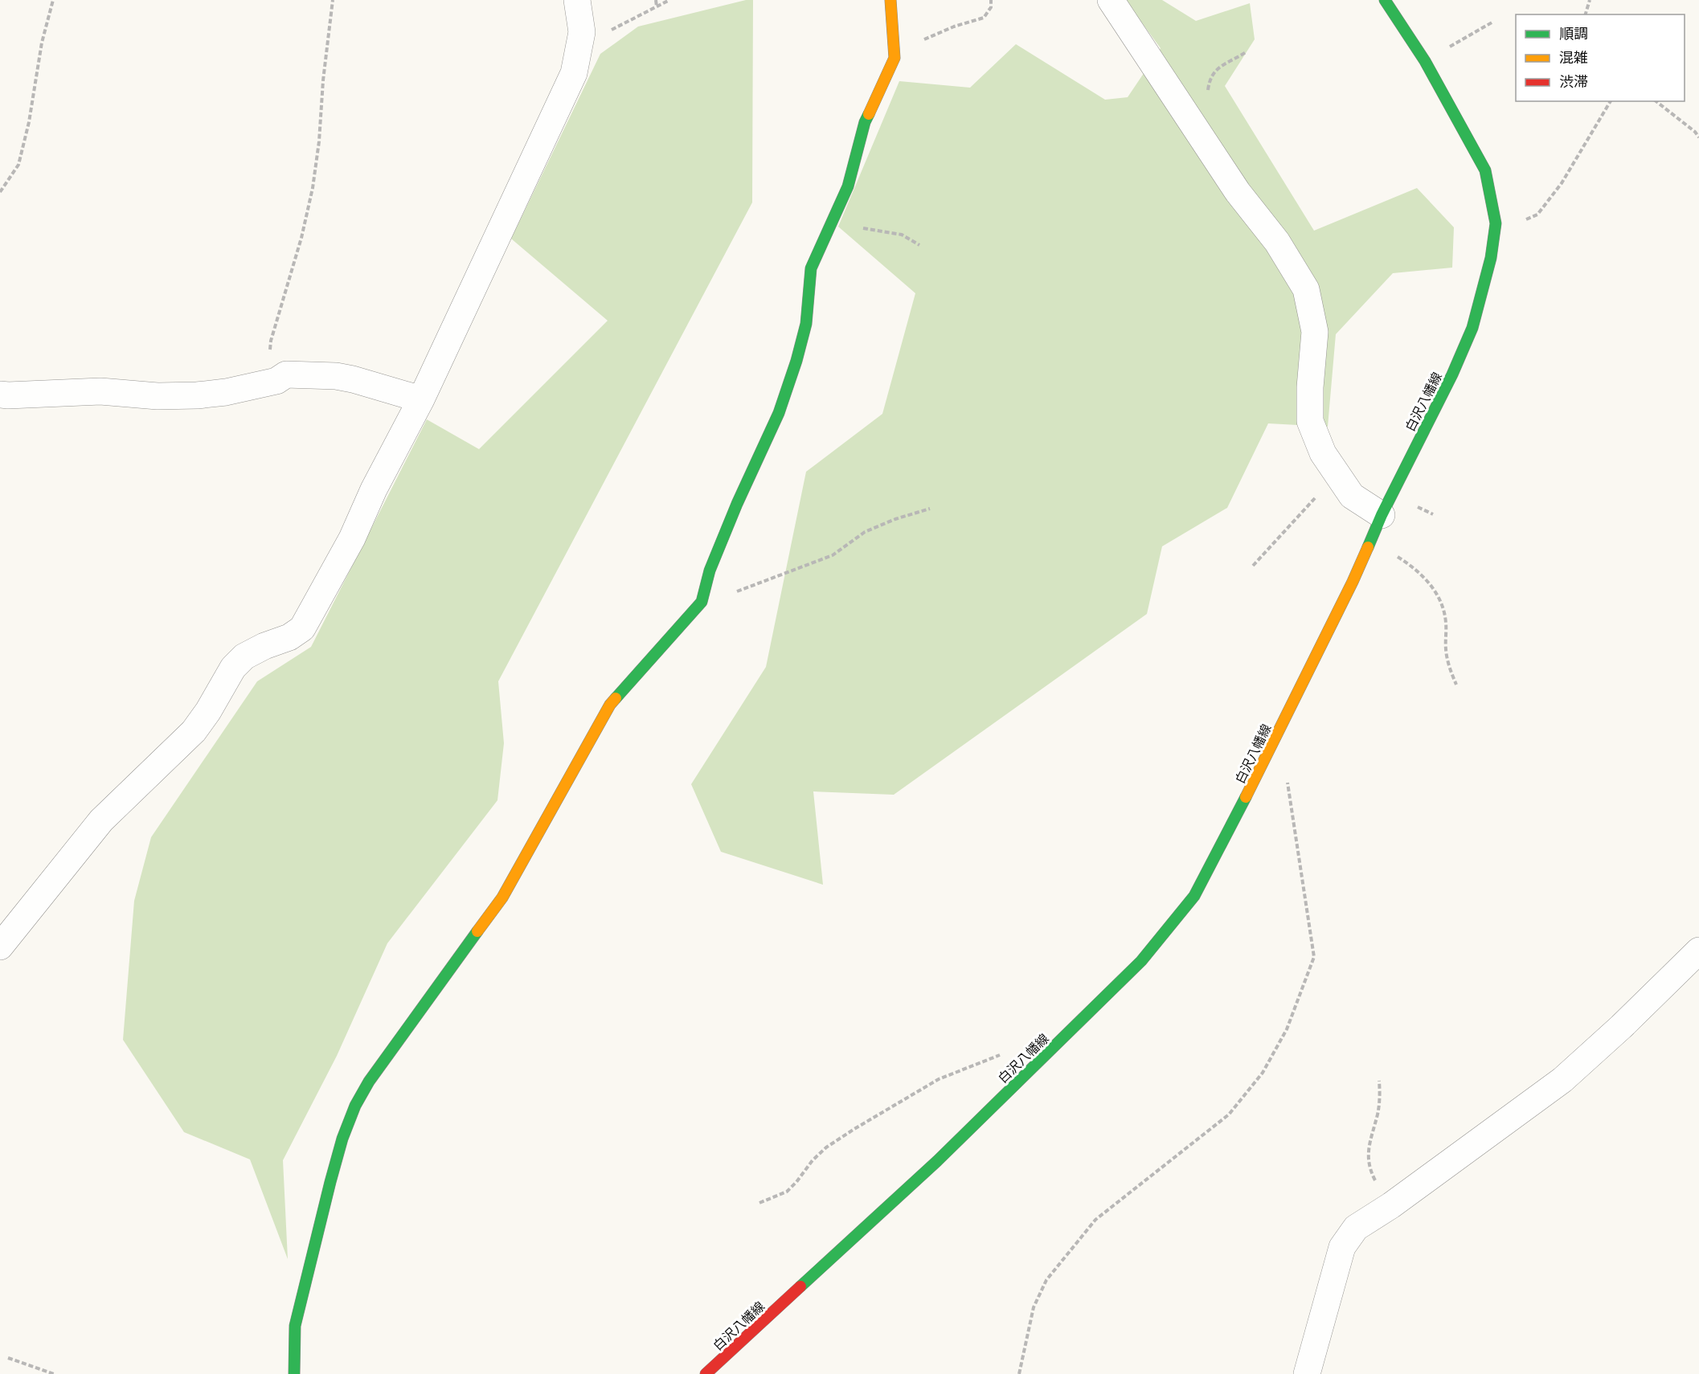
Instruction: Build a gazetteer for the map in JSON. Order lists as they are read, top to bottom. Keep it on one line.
{"streets":{"main road":["白沢八幡線"]},"legend":["順調","混雑","渋滞"]}
